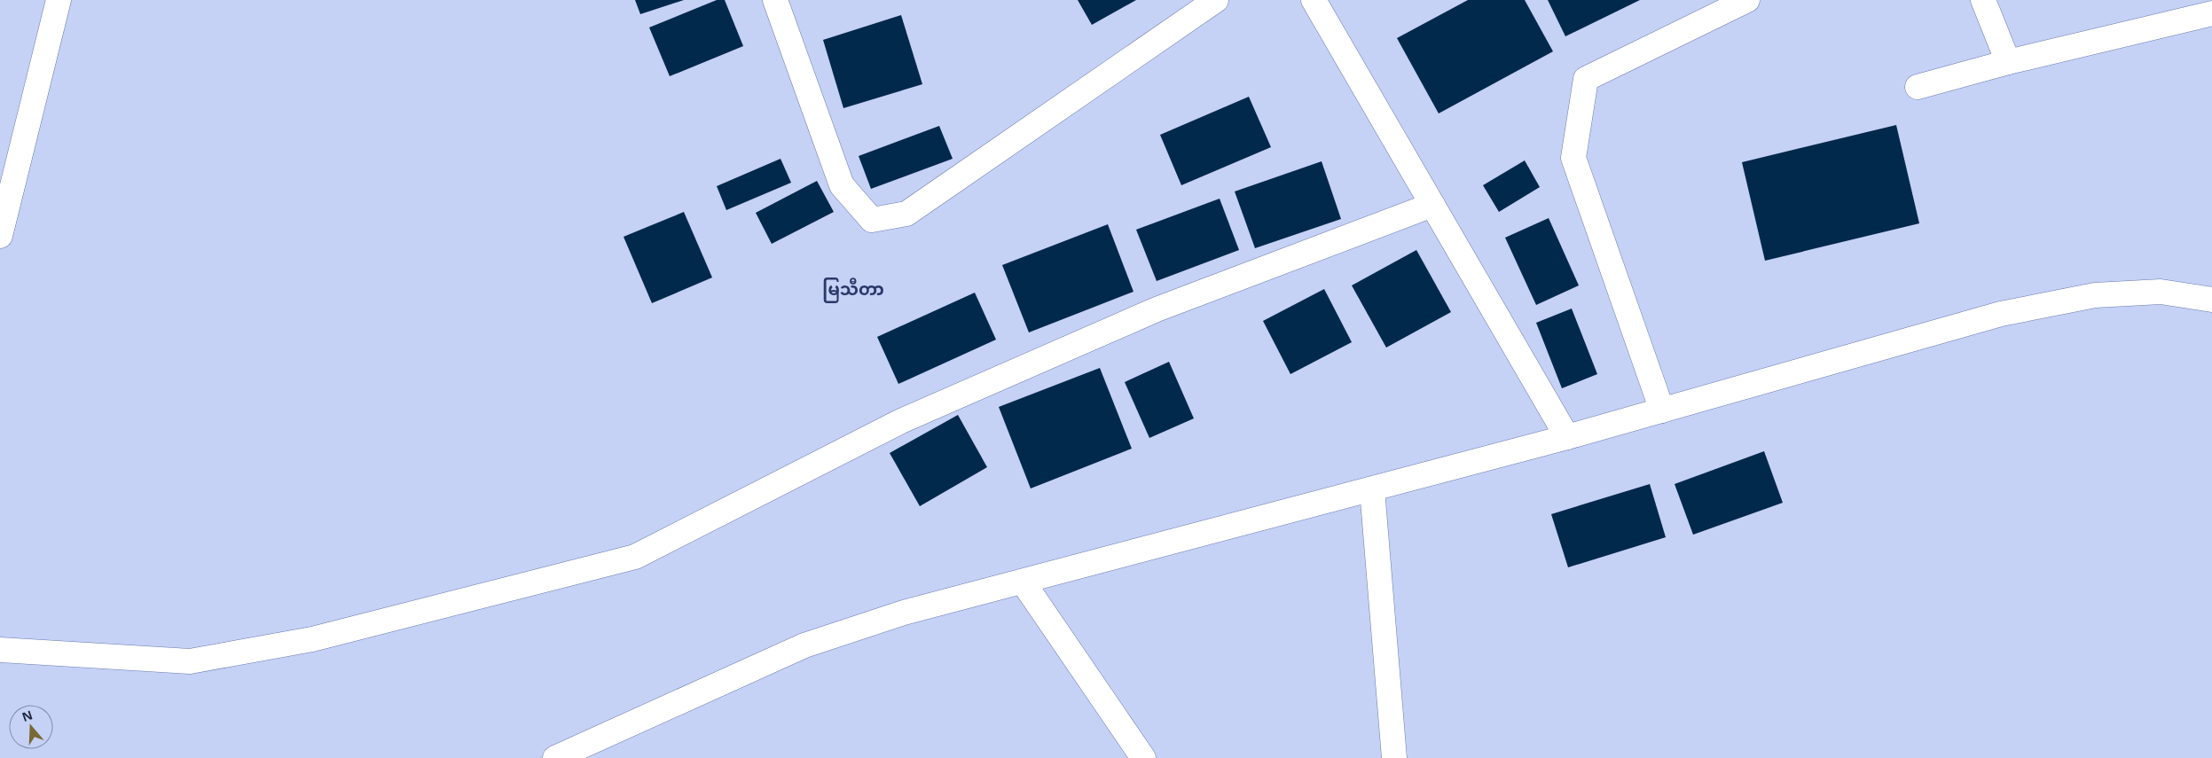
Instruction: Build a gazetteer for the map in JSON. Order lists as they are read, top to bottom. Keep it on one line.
{"districts":["မြသီတာ"],"north":"top"}
